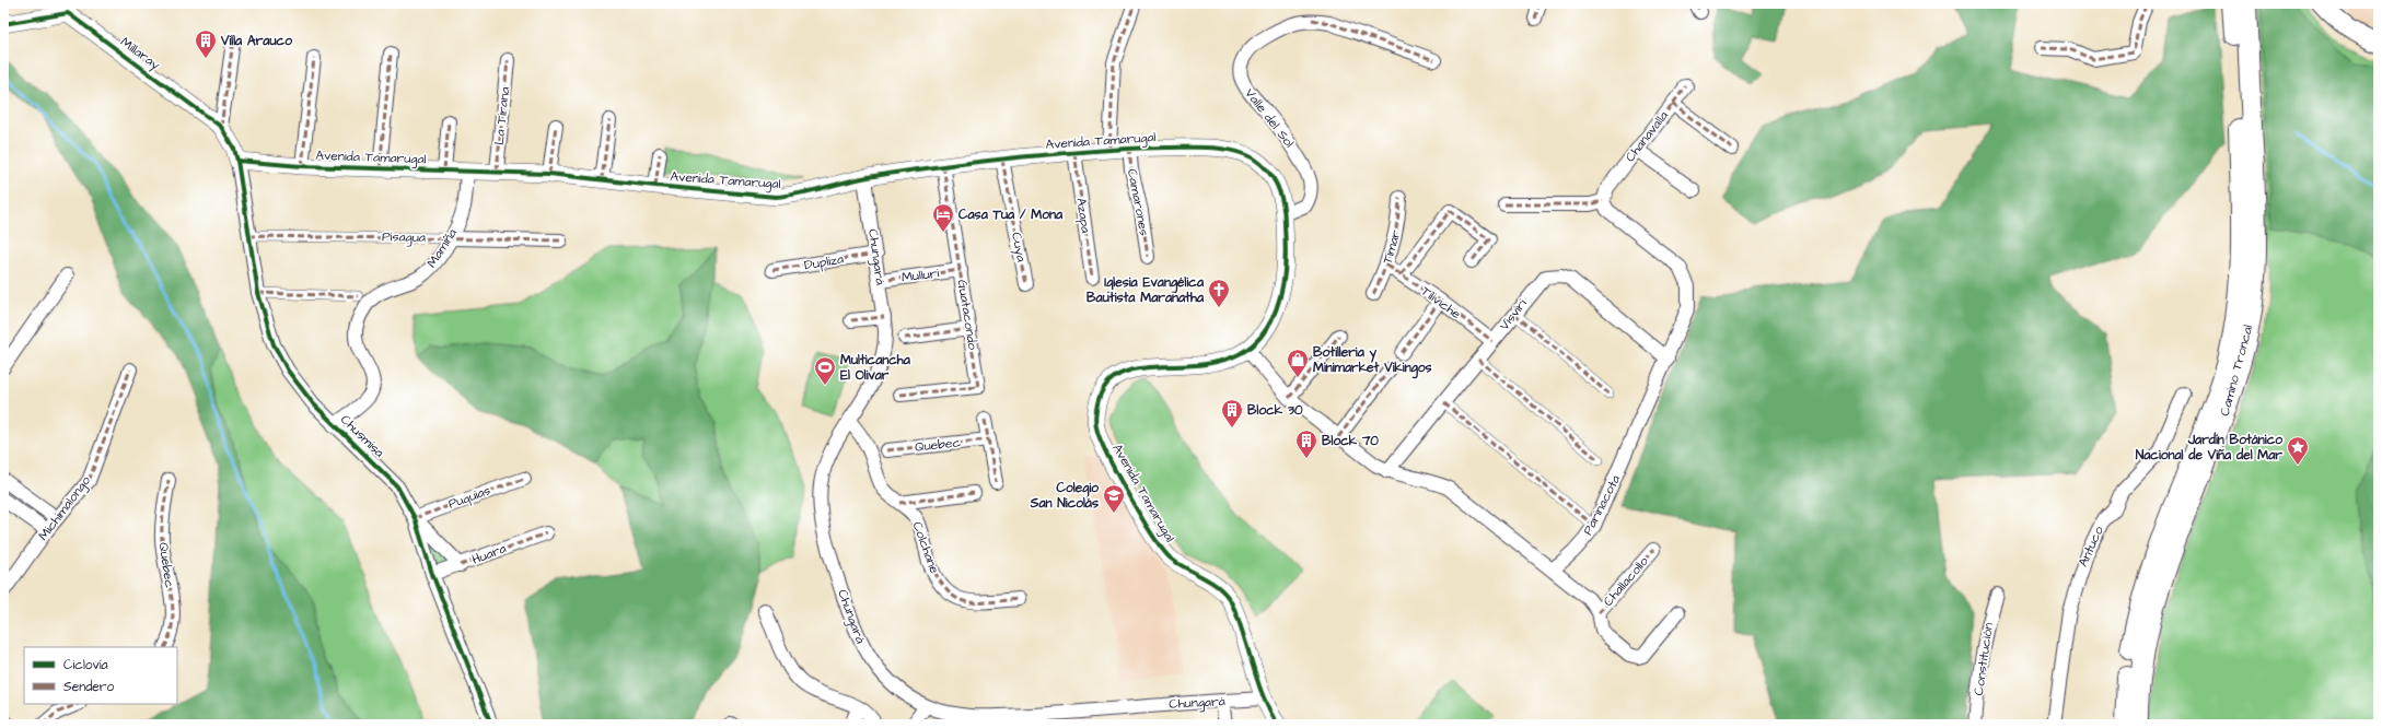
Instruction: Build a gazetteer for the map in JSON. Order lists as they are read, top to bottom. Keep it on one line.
{"streets":{"main road":["Camino Troncal"],"street":["Millaray","La Tirana","Valle del Sol","Chanavalla","Avenida Tamarugal","Camarones","Azapa","Pisagua","Cuya","Timar","Mamiña","Chungará","Dupliza","Mulluri","Tiliviche","Guatacondo","Visviri","Chusmisa","Quebec","Puquias","Parinacota","Michimalongo","Antuco","Colchane","Huara","Challacollo","Constitución"]},"crossings":[["Millaray","Avenida Tamarugal"],["Millaray","Chusmisa"],["La Tirana","Avenida Tamarugal"],["Valle del Sol","Avenida Tamarugal"],["Chanavalla","Parinacota"],["Avenida Tamarugal","Camarones"],["Avenida Tamarugal","Azapa"],["Avenida Tamarugal","Cuya"],["Avenida Tamarugal","Mamiña"],["Avenida Tamarugal","Chungará"],["Avenida Tamarugal","Guatacondo"],["Avenida Tamarugal","Chusmisa"],["Pisagua","Mamiña"],["Pisagua","Chusmisa"],["Timar","Tiliviche"],["Mamiña","Chusmisa"],["Chungará","Dupliza"],["Chungará","Mulluri"],["Chungará","Colchane"],["Mulluri","Guatacondo"],["Tiliviche","Visviri"],["Visviri","Parinacota"],["Chusmisa","Puquias"],["Chusmisa","Huara"]],"places":{"building":["Villa Arauco","Block 30","Block 70"],"hotel":["Casa Tua / Mona"],"church":["Iglesia Evangélica Bautista Maranatha"],"shop":["Botilleria y Minimarket Vikingos"],"sports":["Multicancha El Olivar"],"place":["Jardín Botánico Nacional de Viña del Mar"],"school or university":["Colegio San Nicolás"]},"legend":["Ciclovía","Sendero"]}
